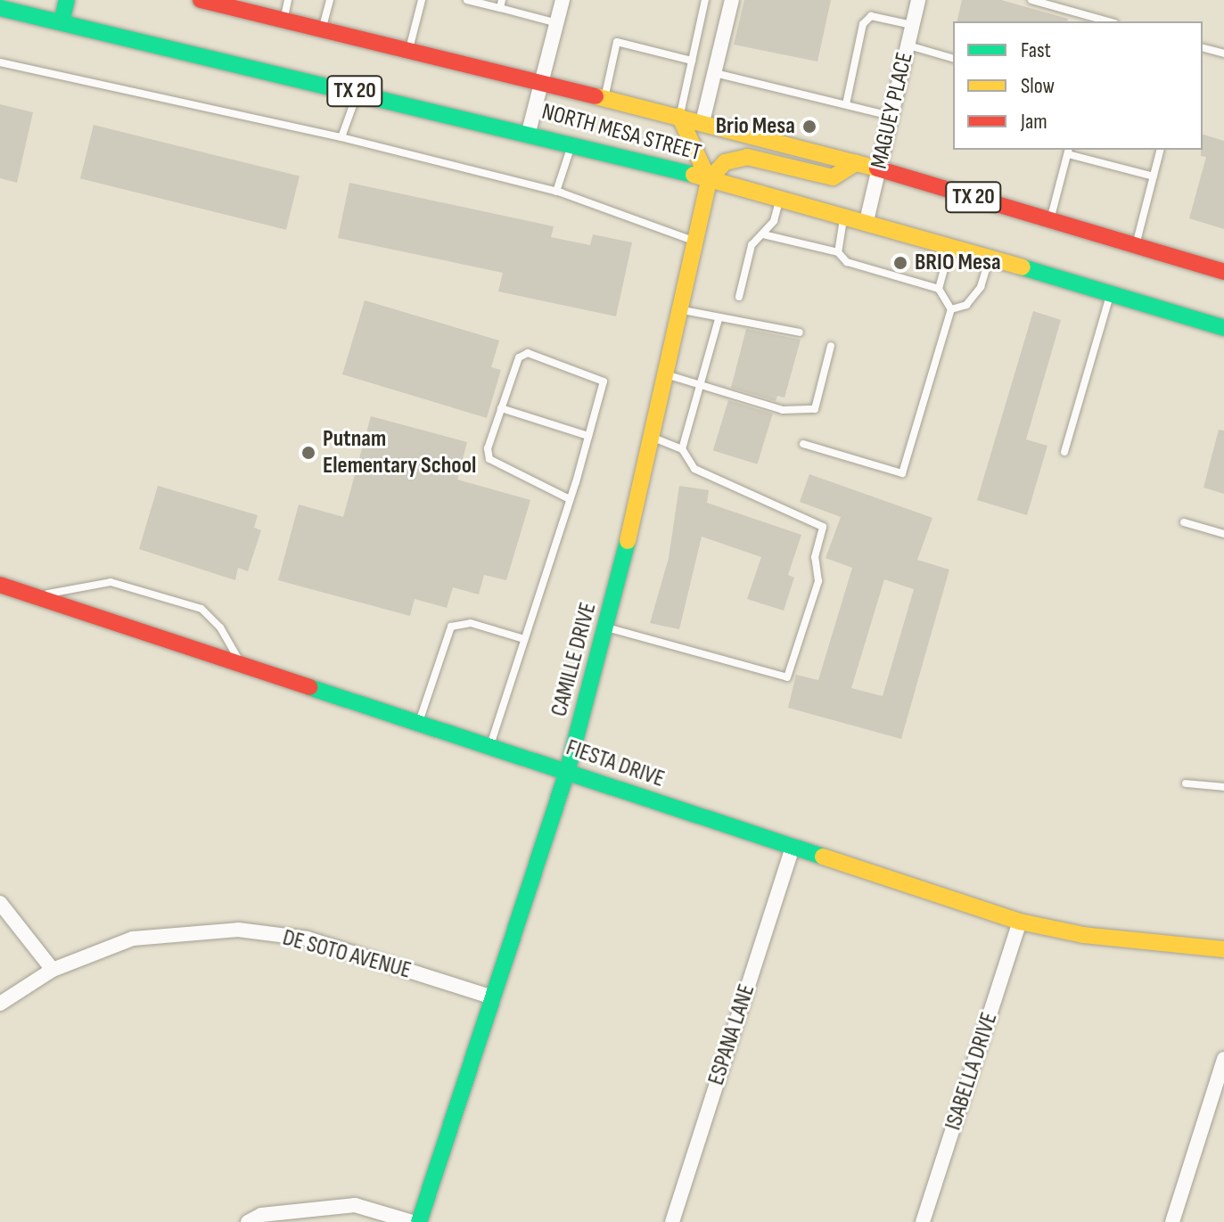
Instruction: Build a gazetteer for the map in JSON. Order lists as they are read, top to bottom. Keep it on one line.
{"streets":{"main road":["TX 20","NORTH MESA STREET","CAMILLE DRIVE","FIESTA DRIVE"],"street":["MAGUEY PLACE","DE SOTO AVENUE","ESPANA LANE","ISABELLA DRIVE"]},"crossings":[["MAGUEY PLACE","NORTH MESA STREET"],["NORTH MESA STREET","CAMILLE DRIVE"],["CAMILLE DRIVE","FIESTA DRIVE"],["CAMILLE DRIVE","DE SOTO AVENUE"],["FIESTA DRIVE","ESPANA LANE"],["FIESTA DRIVE","ISABELLA DRIVE"]],"places":["Brio Mesa","BRIO Mesa","Putnam Elementary School"],"legend":["Fast","Slow","Jam"]}
